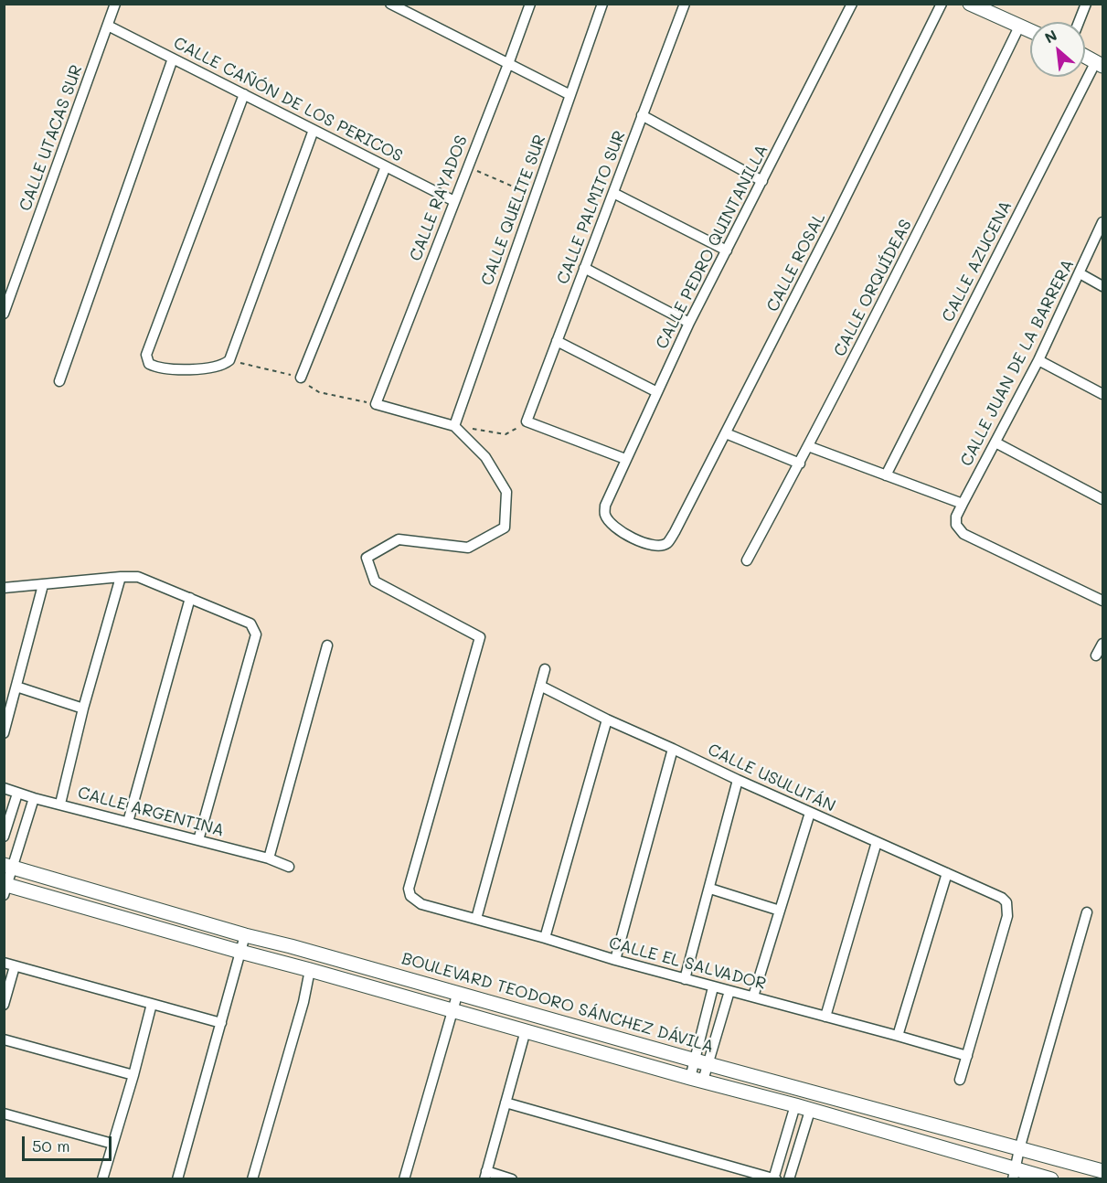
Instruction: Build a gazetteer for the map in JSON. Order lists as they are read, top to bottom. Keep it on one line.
{"streets":{"street":["CALLE CAÑÓN DE LOS PERICOS","CALLE UTACAS SUR","CALLE RAYADOS","CALLE PALMITO SUR","CALLE QUELITE SUR","CALLE PEDRO QUINTANILLA","CALLE AZUCENA","CALLE ROSAL","CALLE ORQUÍDEAS","CALLE JUAN DE LA BARRERA","CALLE USULUTÁN","CALLE ARGENTINA","CALLE EL SALVADOR","BOULEVARD TEODORO SÁNCHEZ DÁVILA"]},"crossings":[["CALLE CAÑÓN DE LOS PERICOS","CALLE UTACAS SUR"],["CALLE CAÑÓN DE LOS PERICOS","CALLE RAYADOS"],["CALLE RAYADOS","CALLE QUELITE SUR"],["CALLE RAYADOS","CALLE EL SALVADOR"],["CALLE QUELITE SUR","CALLE EL SALVADOR"],["CALLE PEDRO QUINTANILLA","CALLE ROSAL"],["CALLE USULUTÁN","CALLE EL SALVADOR"]],"scale_bar":"50 m","north":"top left"}
